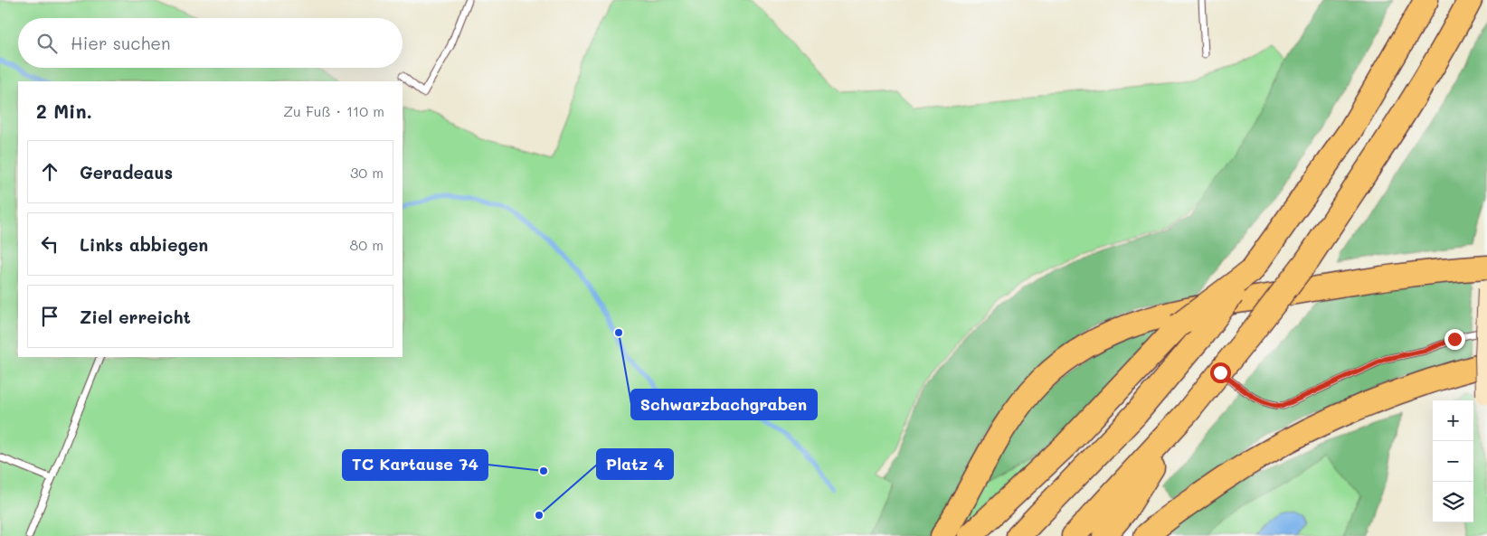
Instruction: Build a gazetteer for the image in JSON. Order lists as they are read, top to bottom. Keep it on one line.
{"places":["Schwarzbachgraben","TC Kartause 74","Platz 4"],"page":{"search":"Hier suchen","heading":["2 Min.","Zu Fuß · 110 m"],"list":[["Geradeaus","30 m"],["Links abbiegen","80 m"],"Ziel erreicht"],"map_buttons":["+","−"]}}
